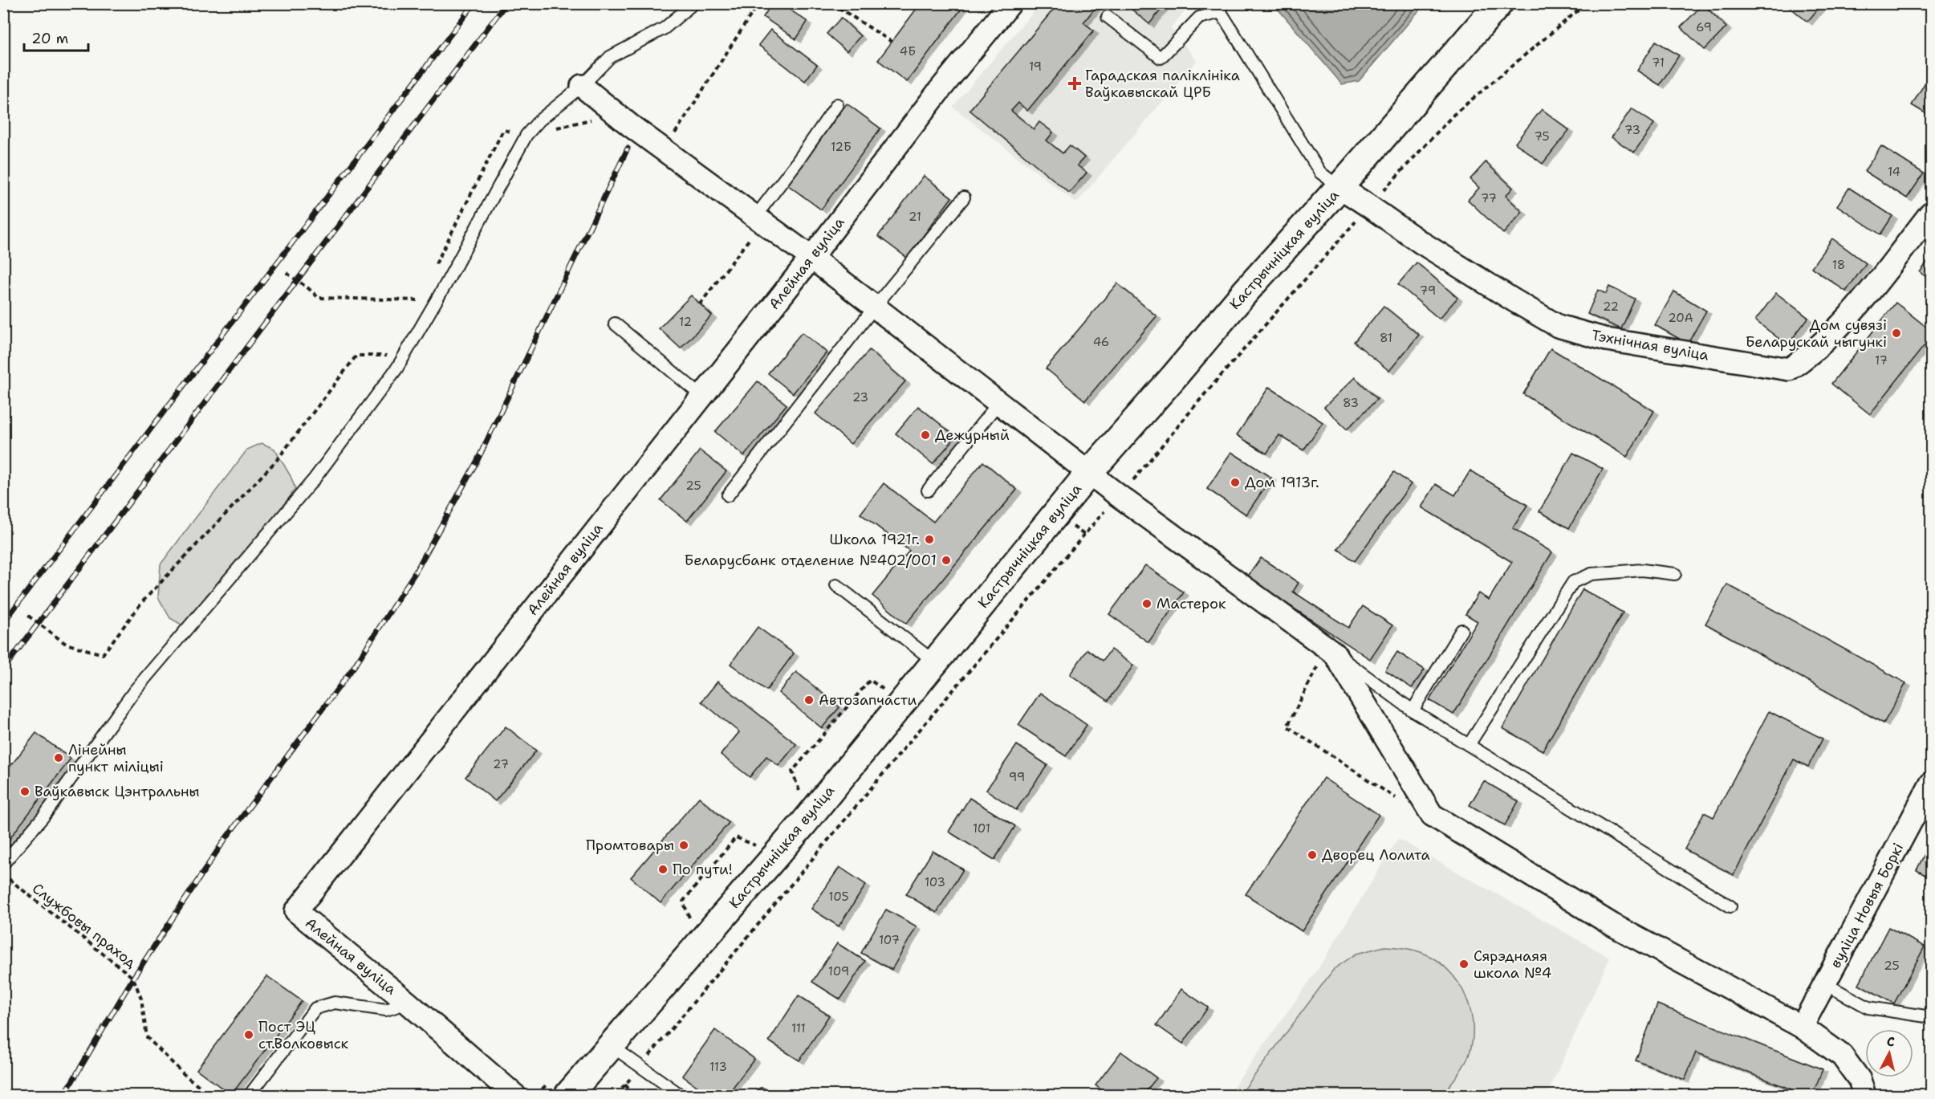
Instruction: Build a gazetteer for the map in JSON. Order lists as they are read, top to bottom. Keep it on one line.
{"streets":{"main road":["Кастрычніцкая вуліца"],"street":["Алейная вуліца","Тэхнічная вуліца","вуліца Новыя Боркі"],"path":["Службовы праход"]},"crossings":[["Кастрычніцкая вуліца","Тэхнічная вуліца"]],"places":{"health":["Гарадская паліклініка Ваўкавыскай ЦРБ"],"other":["Дом сувязі Беларускай чыгункі","Дежурный","Дом 1913г.","Школа 1921г.","Беларусбанк отделение №402/001","Мастерок","Автозапчасти","Лінейны пункт міліцыі","Ваўкавыск Цэнтральны","Промтовары","Дворец Лолита","По пути!","Сярэднаяя школа №4","Пост ЭЦ ст.Волковыск"]},"house_numbers":["69","4Б","71","19","73","75","12Б","14","77","21","18","79","22","20А","12","81","46","17","23","83","25","27","99","101","103","105","107","25","109","111","113"],"scale_bar":"20 m","north":"top"}
